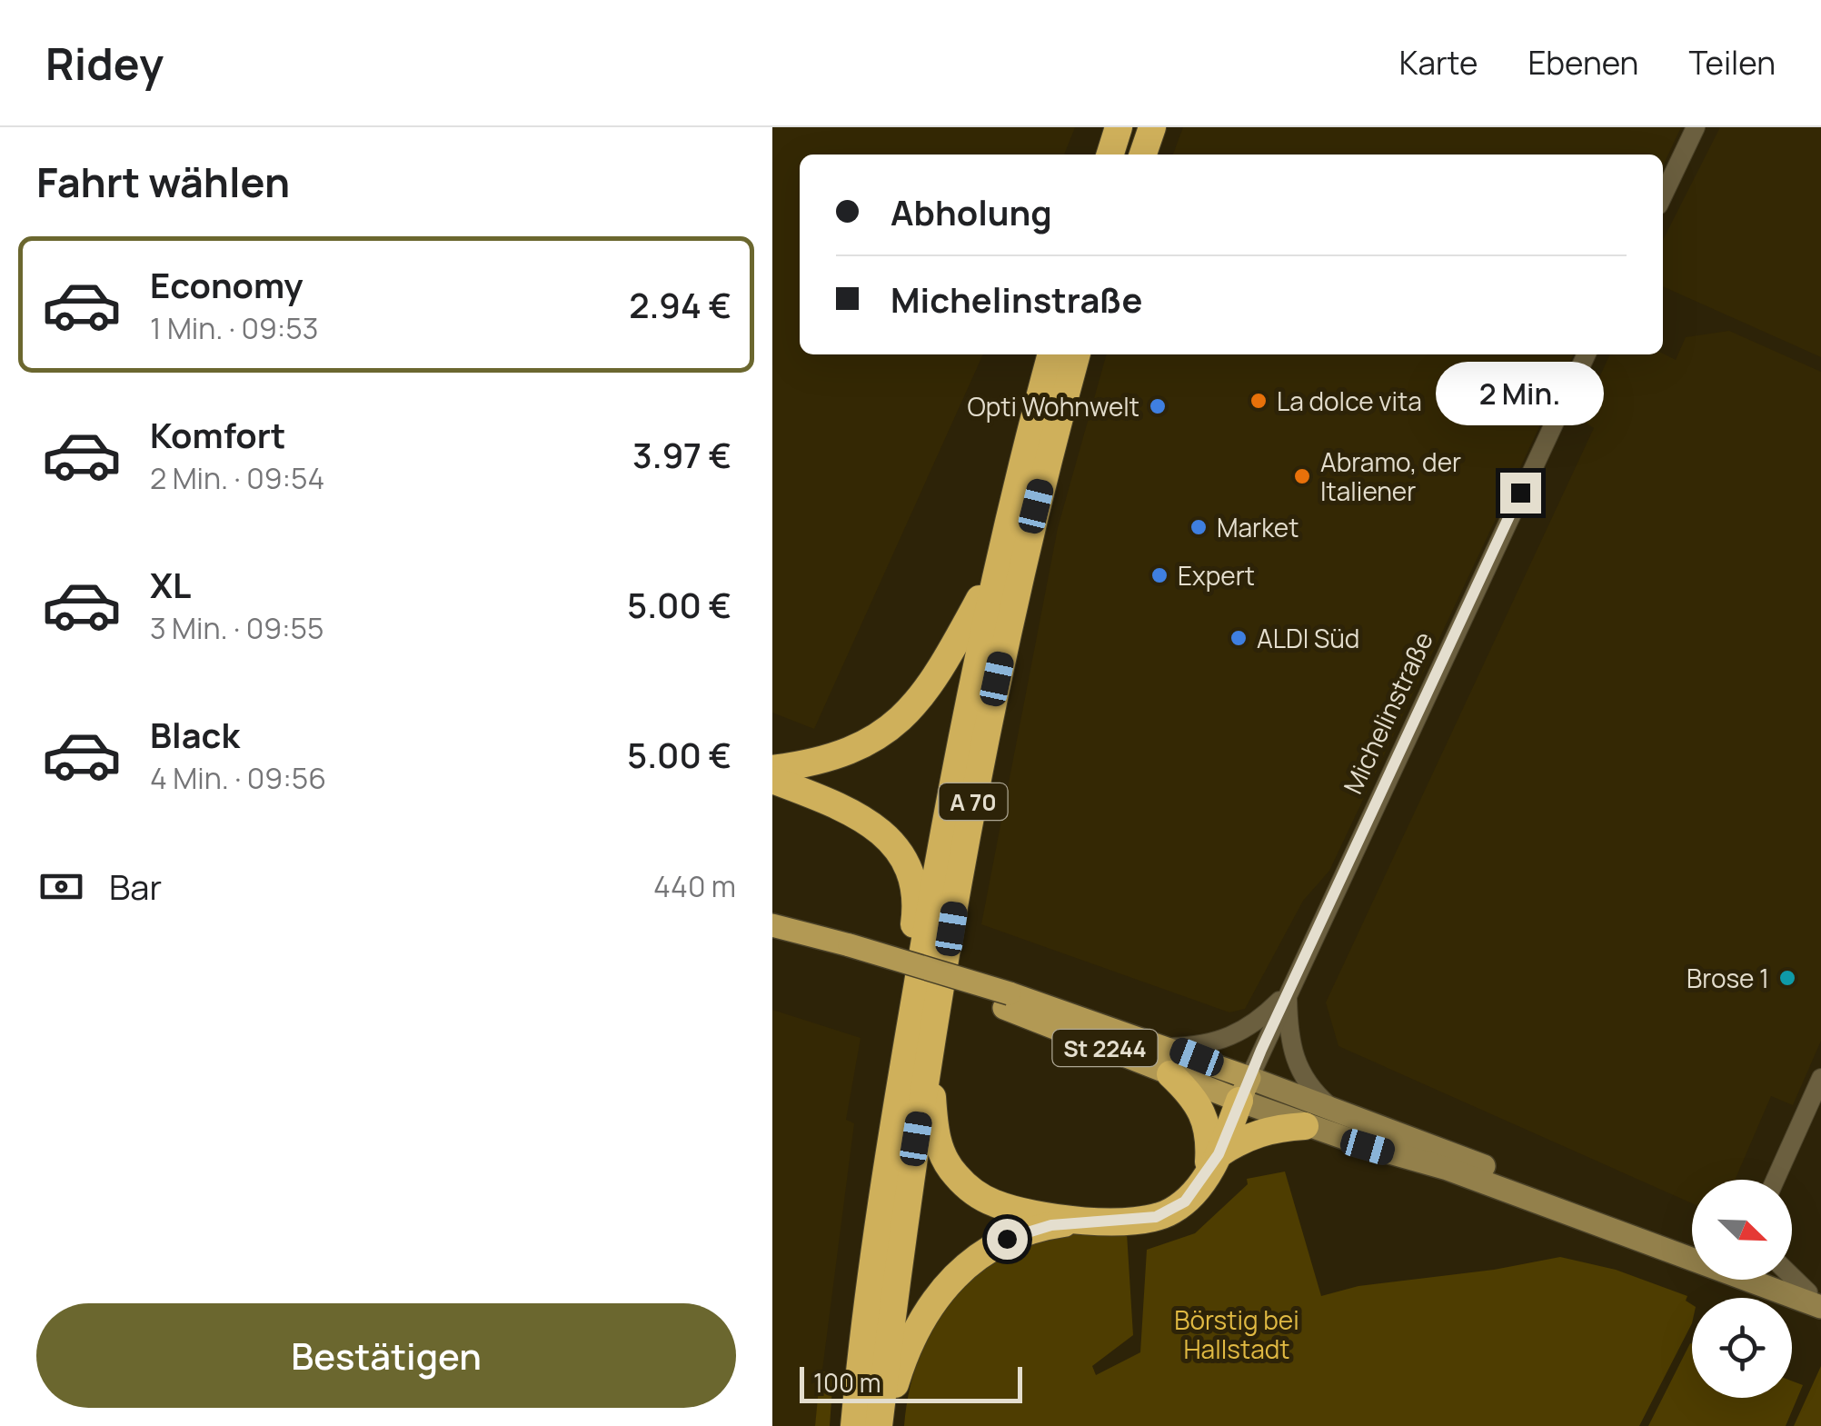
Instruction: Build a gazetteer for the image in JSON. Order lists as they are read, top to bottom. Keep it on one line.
{"streets":{"highway":["A 70"],"main road":["St 2244"],"street":["Michelinstraße"]},"crossings":[["Michelinstraße","St 2244"]],"parks":["Börstig bei Hallstadt"],"places":["La dolce vita","Opti Wohnwelt","Abramo, der Italiener","Market","Expert","ALDI Süd","Brose 1"],"scale_bar":"100 m","north":"bottom right","page":{"header":"Ridey","nav":["Karte","Ebenen","Teilen"],"heading":"Fahrt wählen","banner":["Abholung","Michelinstraße"],"list":[{"name":"Economy","note":"1 Min. · 09:53","value":"2.94 €"},{"name":"Komfort","note":"2 Min. · 09:54","value":"3.97 €"},{"name":"XL","note":"3 Min. · 09:55","value":"5.00 €"},{"name":"Black","note":"4 Min. · 09:56","value":"5.00 €"}],"bubble":"2 Min.","pay":["Bar","440 m"],"buttons":"Bestätigen","scale":"100 m"}}
